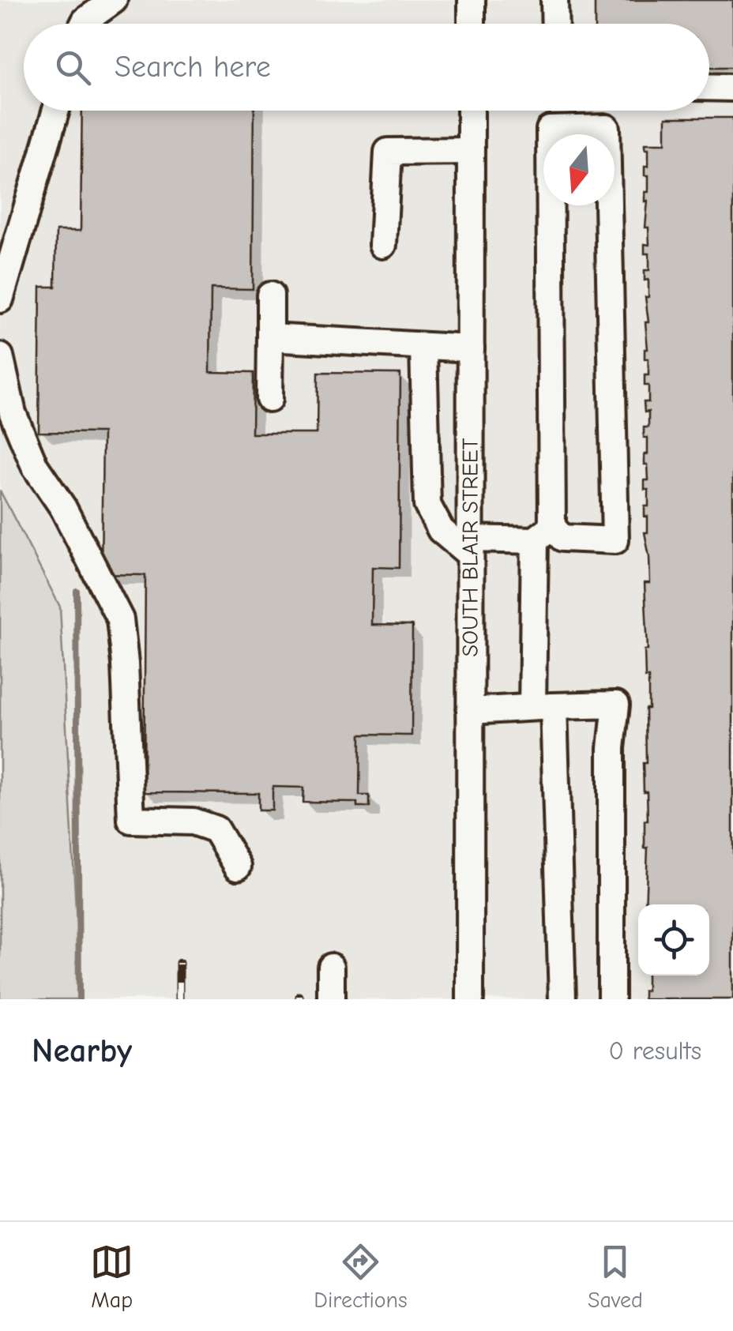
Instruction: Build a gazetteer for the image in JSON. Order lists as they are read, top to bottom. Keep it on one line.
{"streets":{"street":["SOUTH BLAIR STREET"]},"north":"bottom","page":{"search":"Search here","heading":["Nearby","0 results"],"nav":["Map","Directions","Saved"]}}
